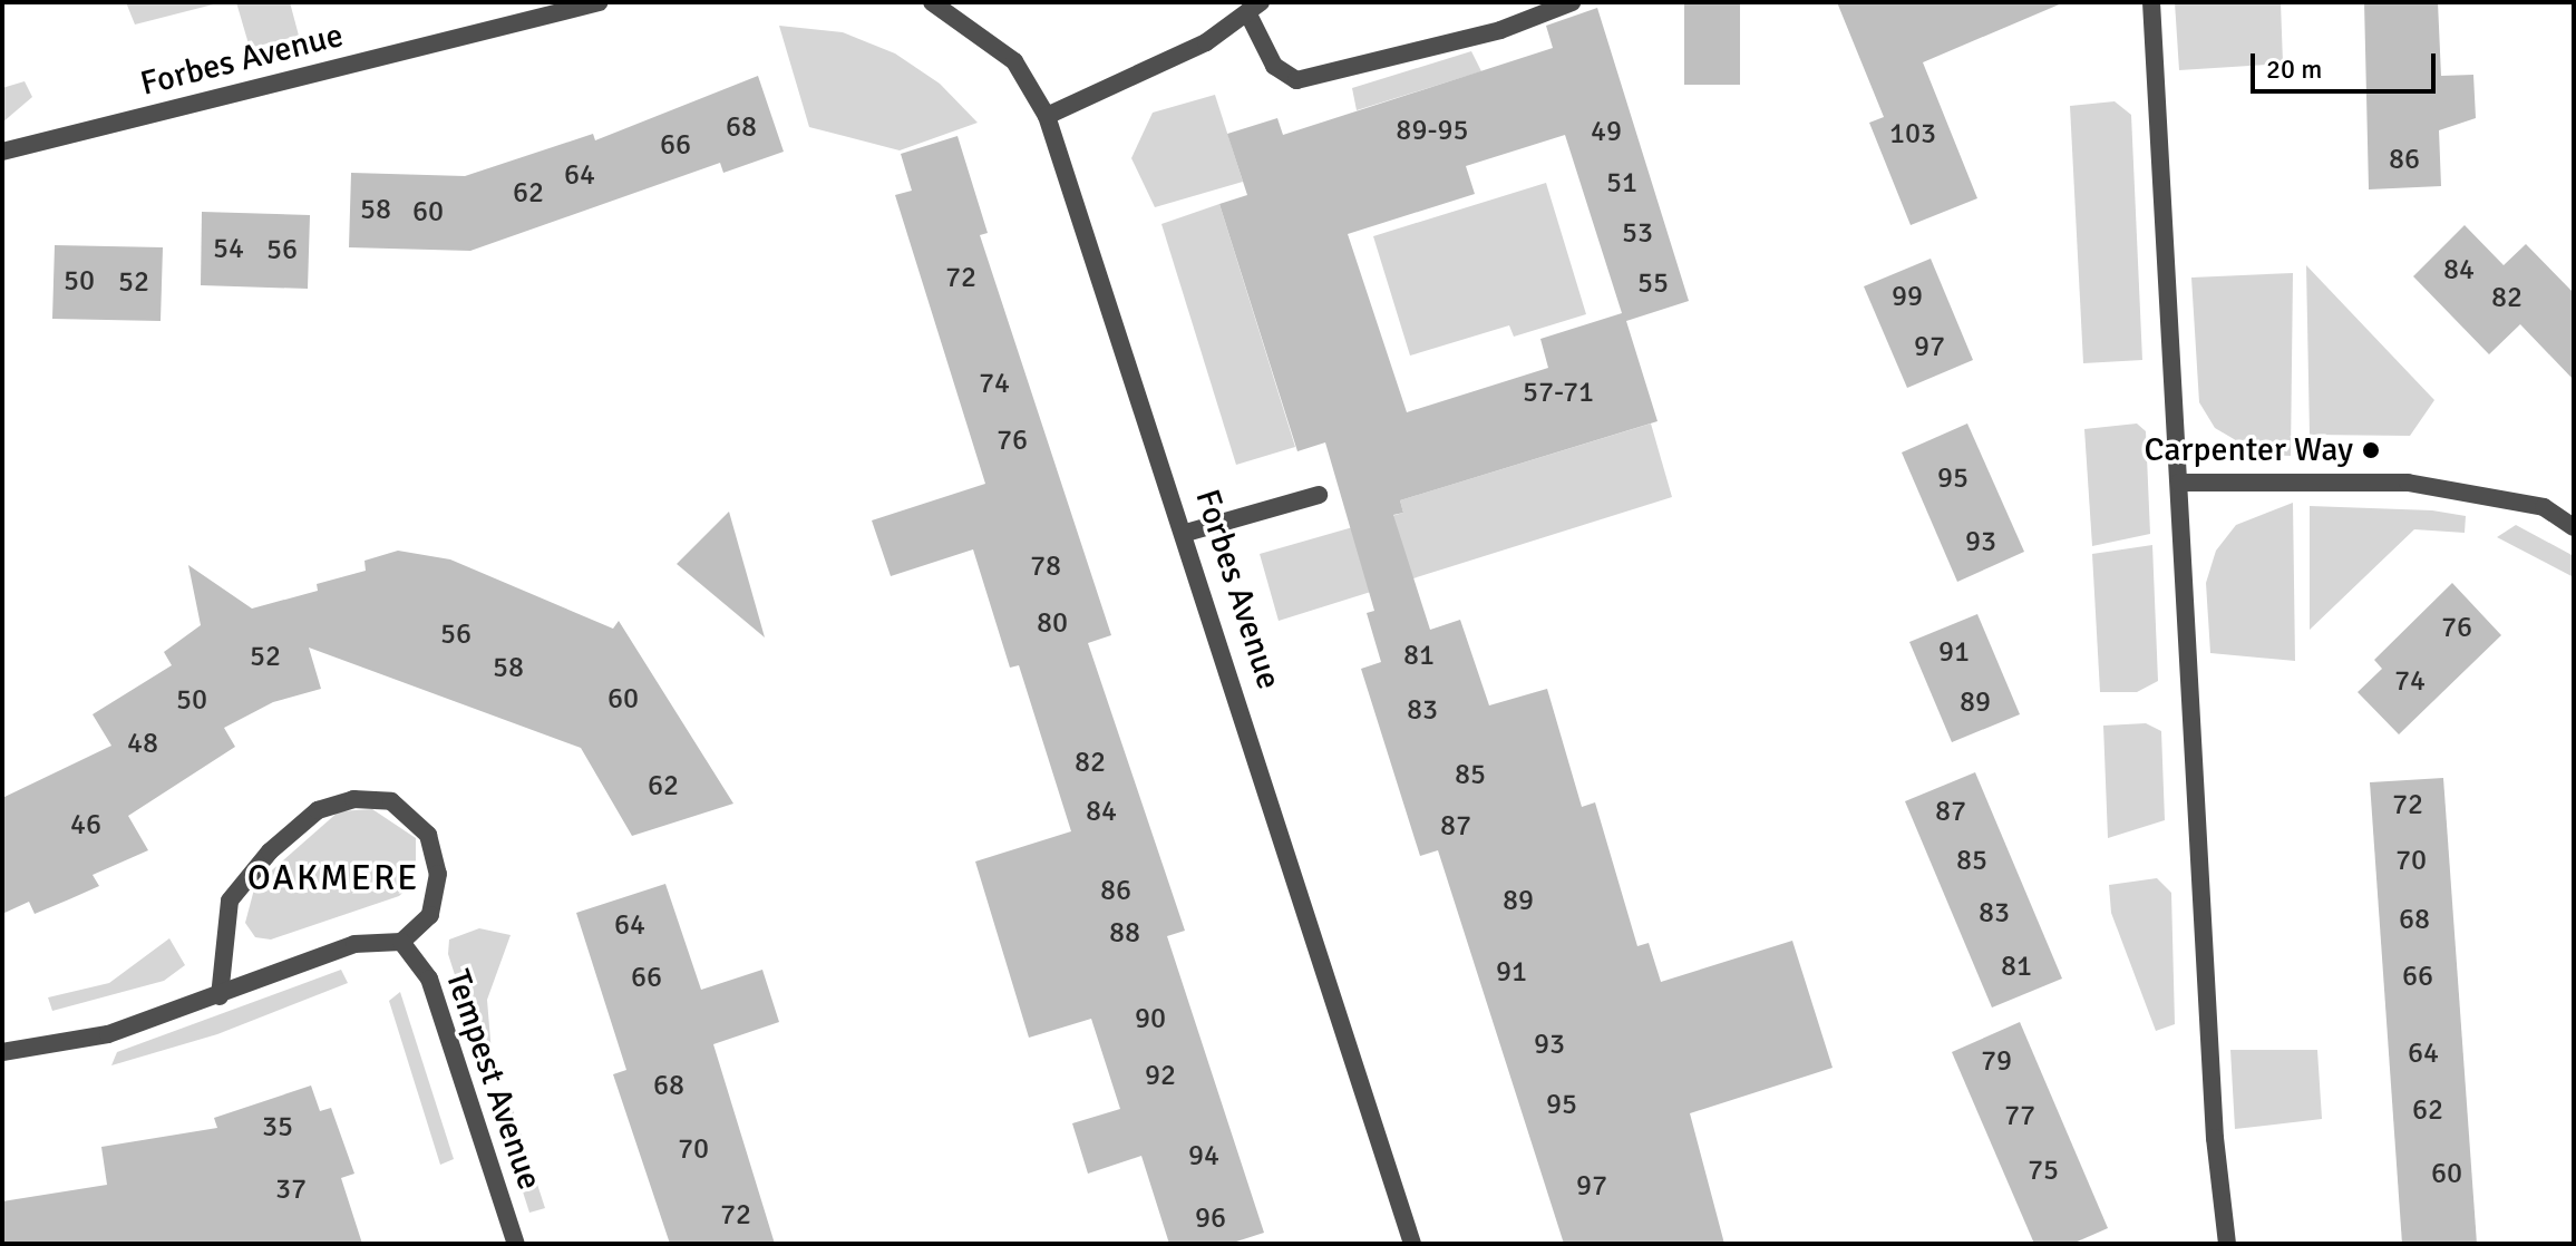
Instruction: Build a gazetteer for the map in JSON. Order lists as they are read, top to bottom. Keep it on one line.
{"streets":{"street":["Forbes Avenue","Tempest Avenue"]},"districts":["OAKMERE"],"places":["Carpenter Way"],"house_numbers":["68","89-95","49","103","66","86","64","51","62","58","60","53","54","56","84","72","50","52","55","99","82","97","74","57-71","76","95","93","78","80","76","56","91","81","52","58","74","60","50","89","83","48","82","85","62","72","84","87","46","87","85","70","86","89","83","68","64","88","81","91","66","66","90","93","64","79","92","68","95","62","77","35","70","94","75","60","97","37","72","96"],"scale_bar":"20 m"}
